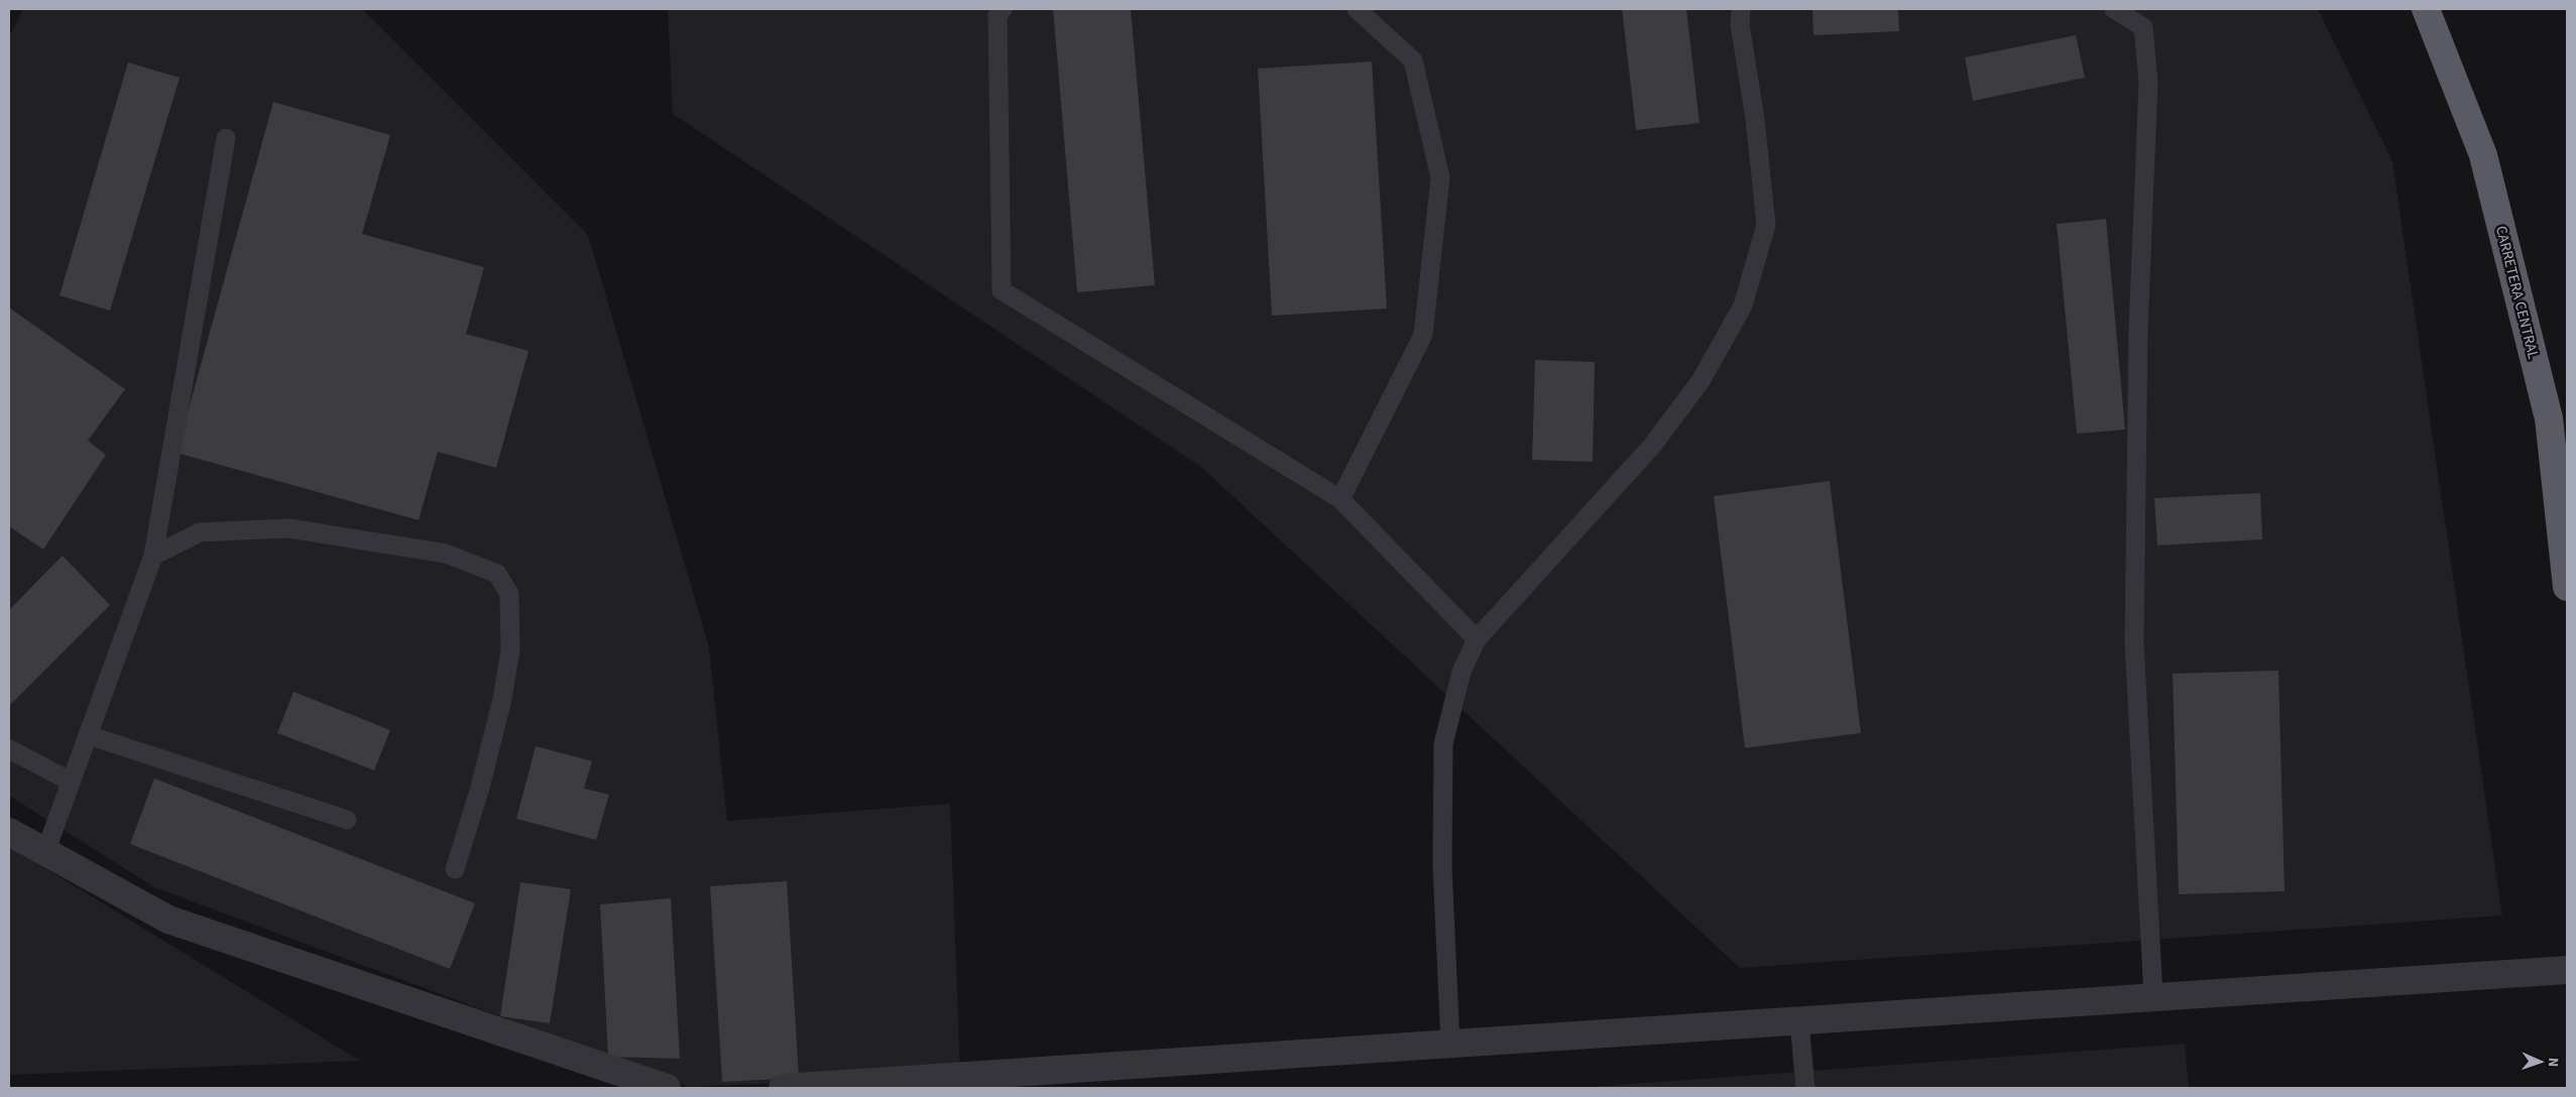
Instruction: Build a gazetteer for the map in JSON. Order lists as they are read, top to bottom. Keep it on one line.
{"streets":{"highway":["CARRETERA CENTRAL"]},"north":"right"}
